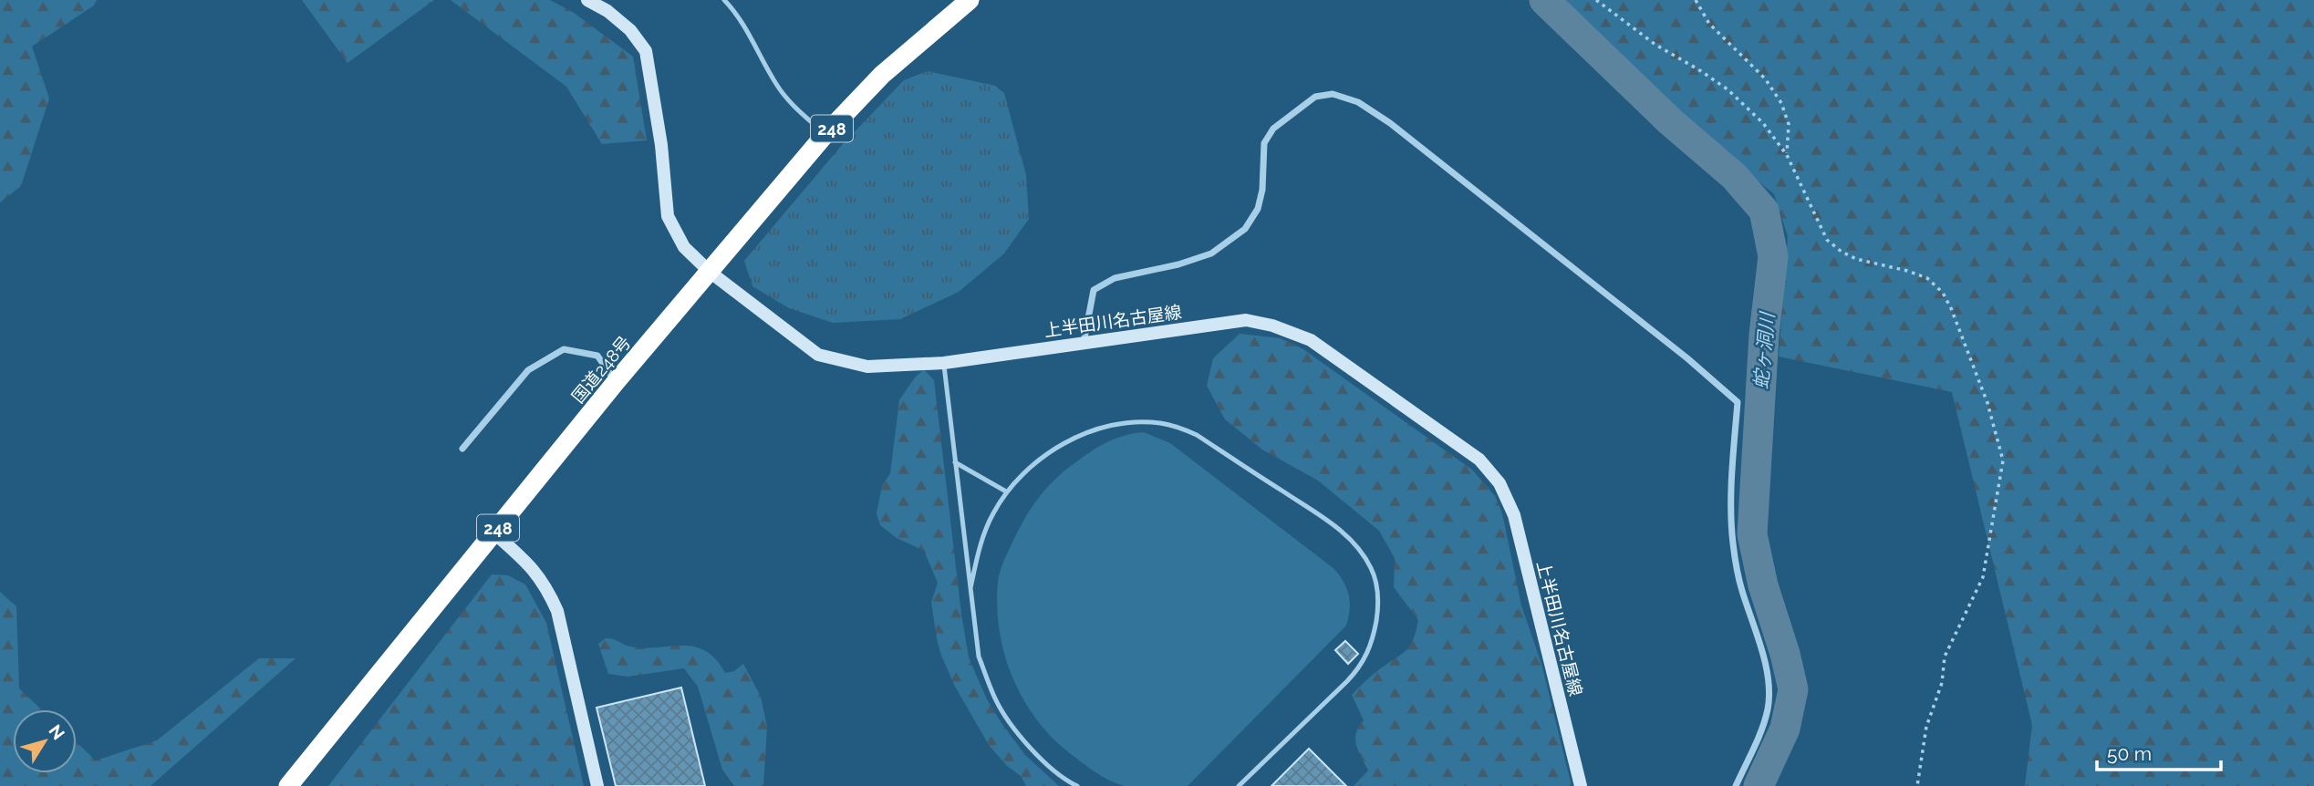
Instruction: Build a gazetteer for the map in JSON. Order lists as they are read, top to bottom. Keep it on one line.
{"streets":{"highway":["248","国道248号"],"main road":["上半田川名古屋線"]},"crossings":[["上半田川名古屋線","国道248号"]],"water":["蛇ヶ洞川"],"scale_bar":"50 m","north":"top right"}
